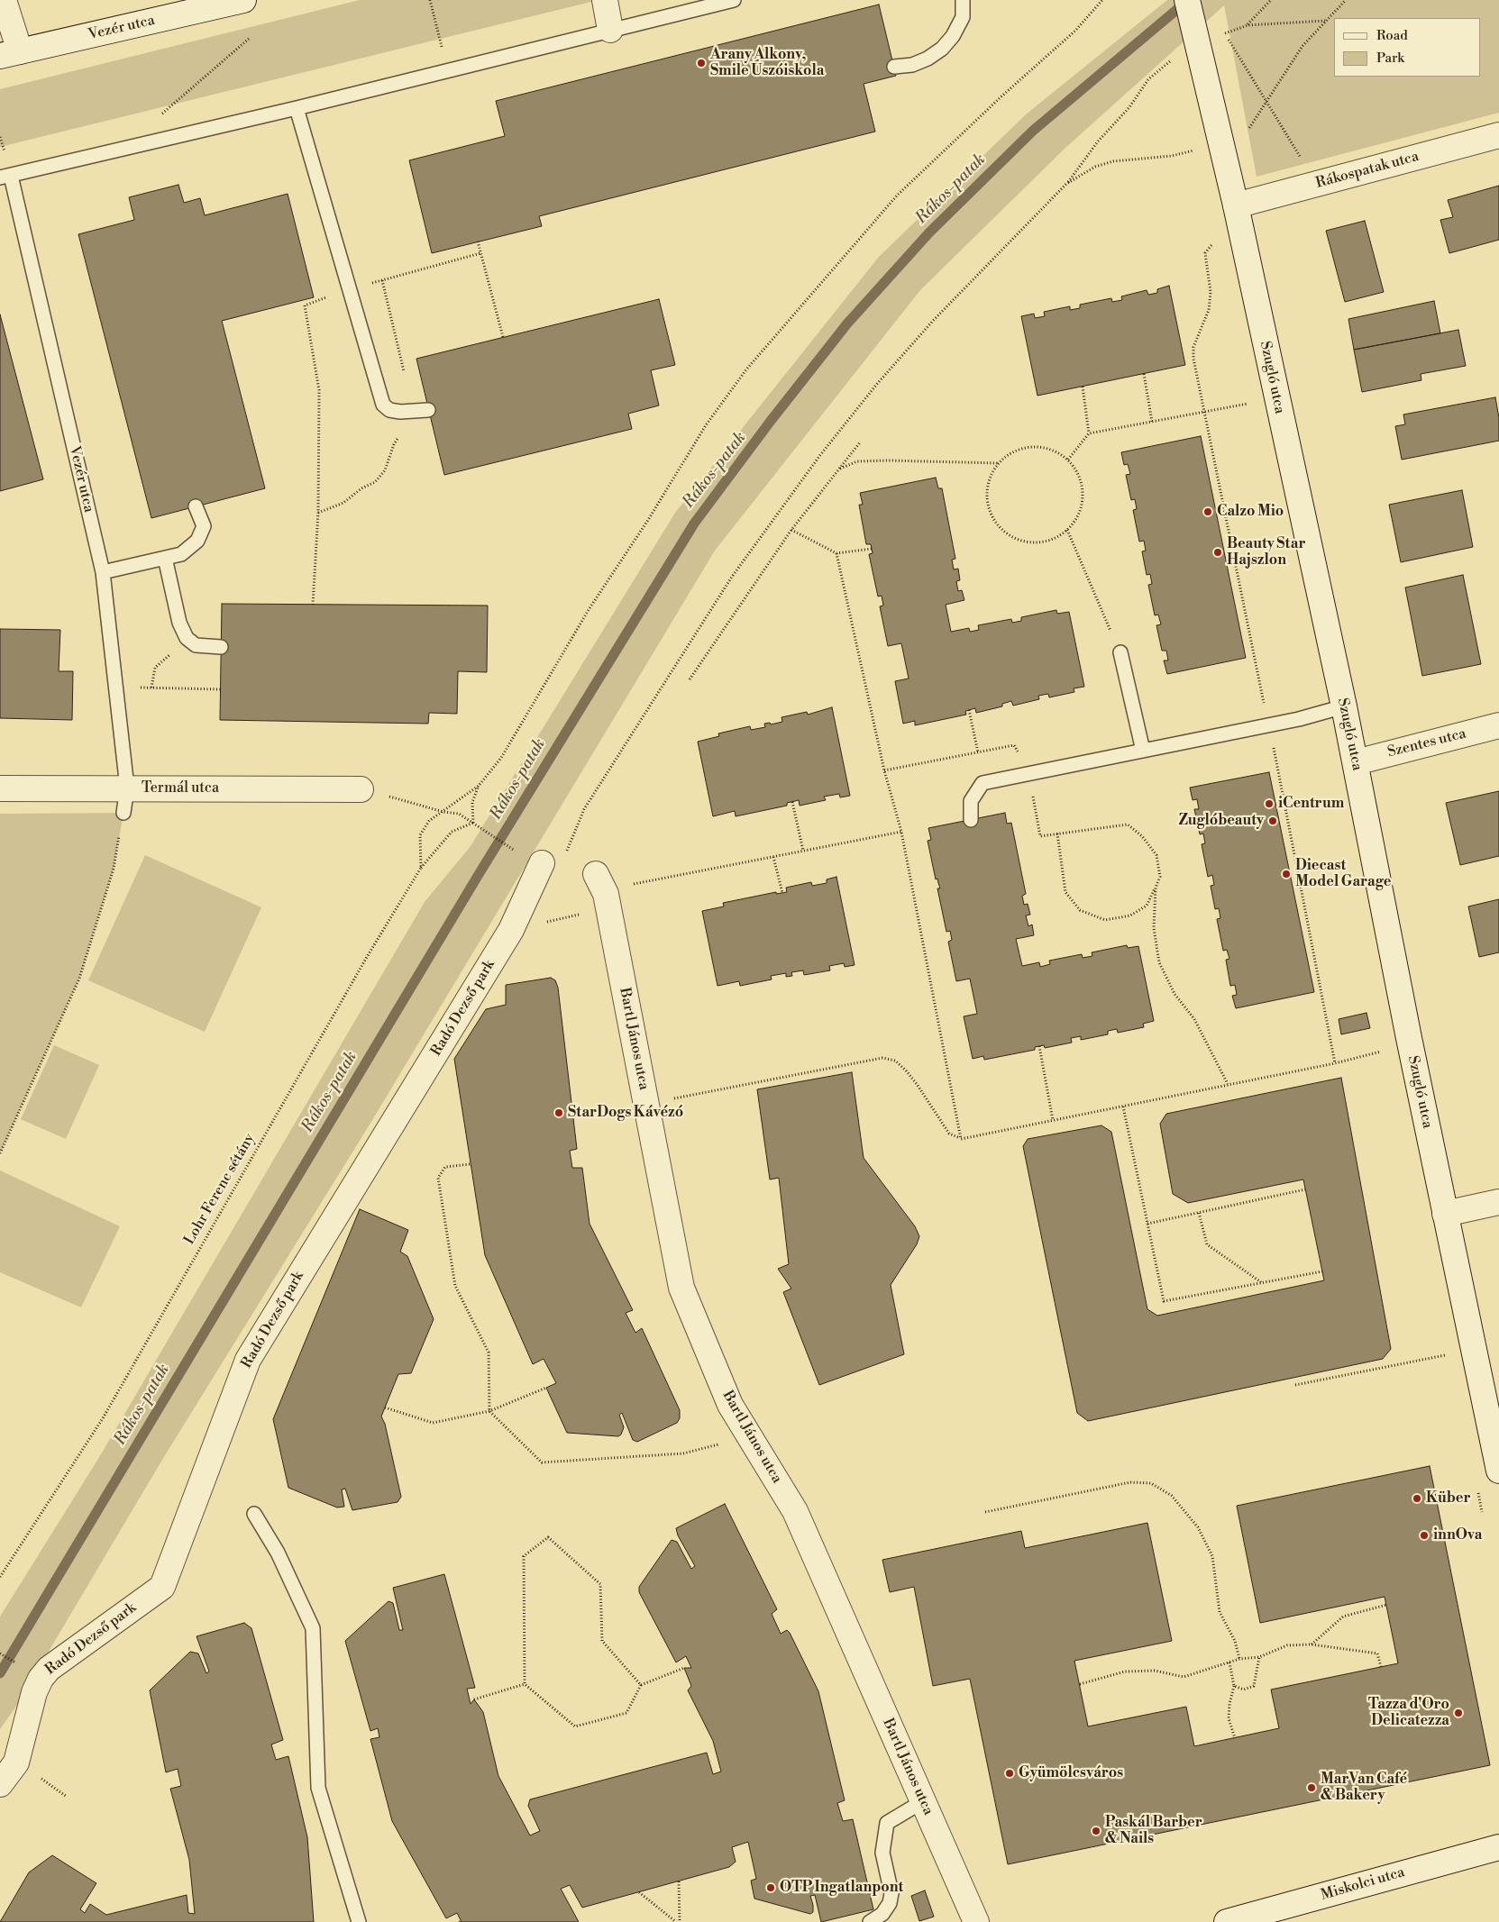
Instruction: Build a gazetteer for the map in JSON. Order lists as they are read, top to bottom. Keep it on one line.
{"streets":{"street":["Vezér utca","Rákospatak utca","Szugló utca","Szentes utca","Termál utca","Radó Dezső park","Bartl János utca","Miskolci utca"],"path":["Lohr Ferenc sétány"]},"crossings":[["Vezér utca","Termál utca"],["Rákospatak utca","Szugló utca"],["Szugló utca","Szentes utca"]],"water":["Rákos-patak"],"places":["Arany Alkony, Smile Úszóiskola","Calzo Mio","Beauty Star Hajszlon","iCentrum","Zuglóbeauty","Diecast Model Garage","StarDogs Kávézó","Küber","innOva","Tazza d'Oro Delicatezza","Gyümölcsváros","MarVan Café & Bakery","Paskál Barber & Nails","OTP Ingatlanpont"],"legend":["Road","Park"]}
